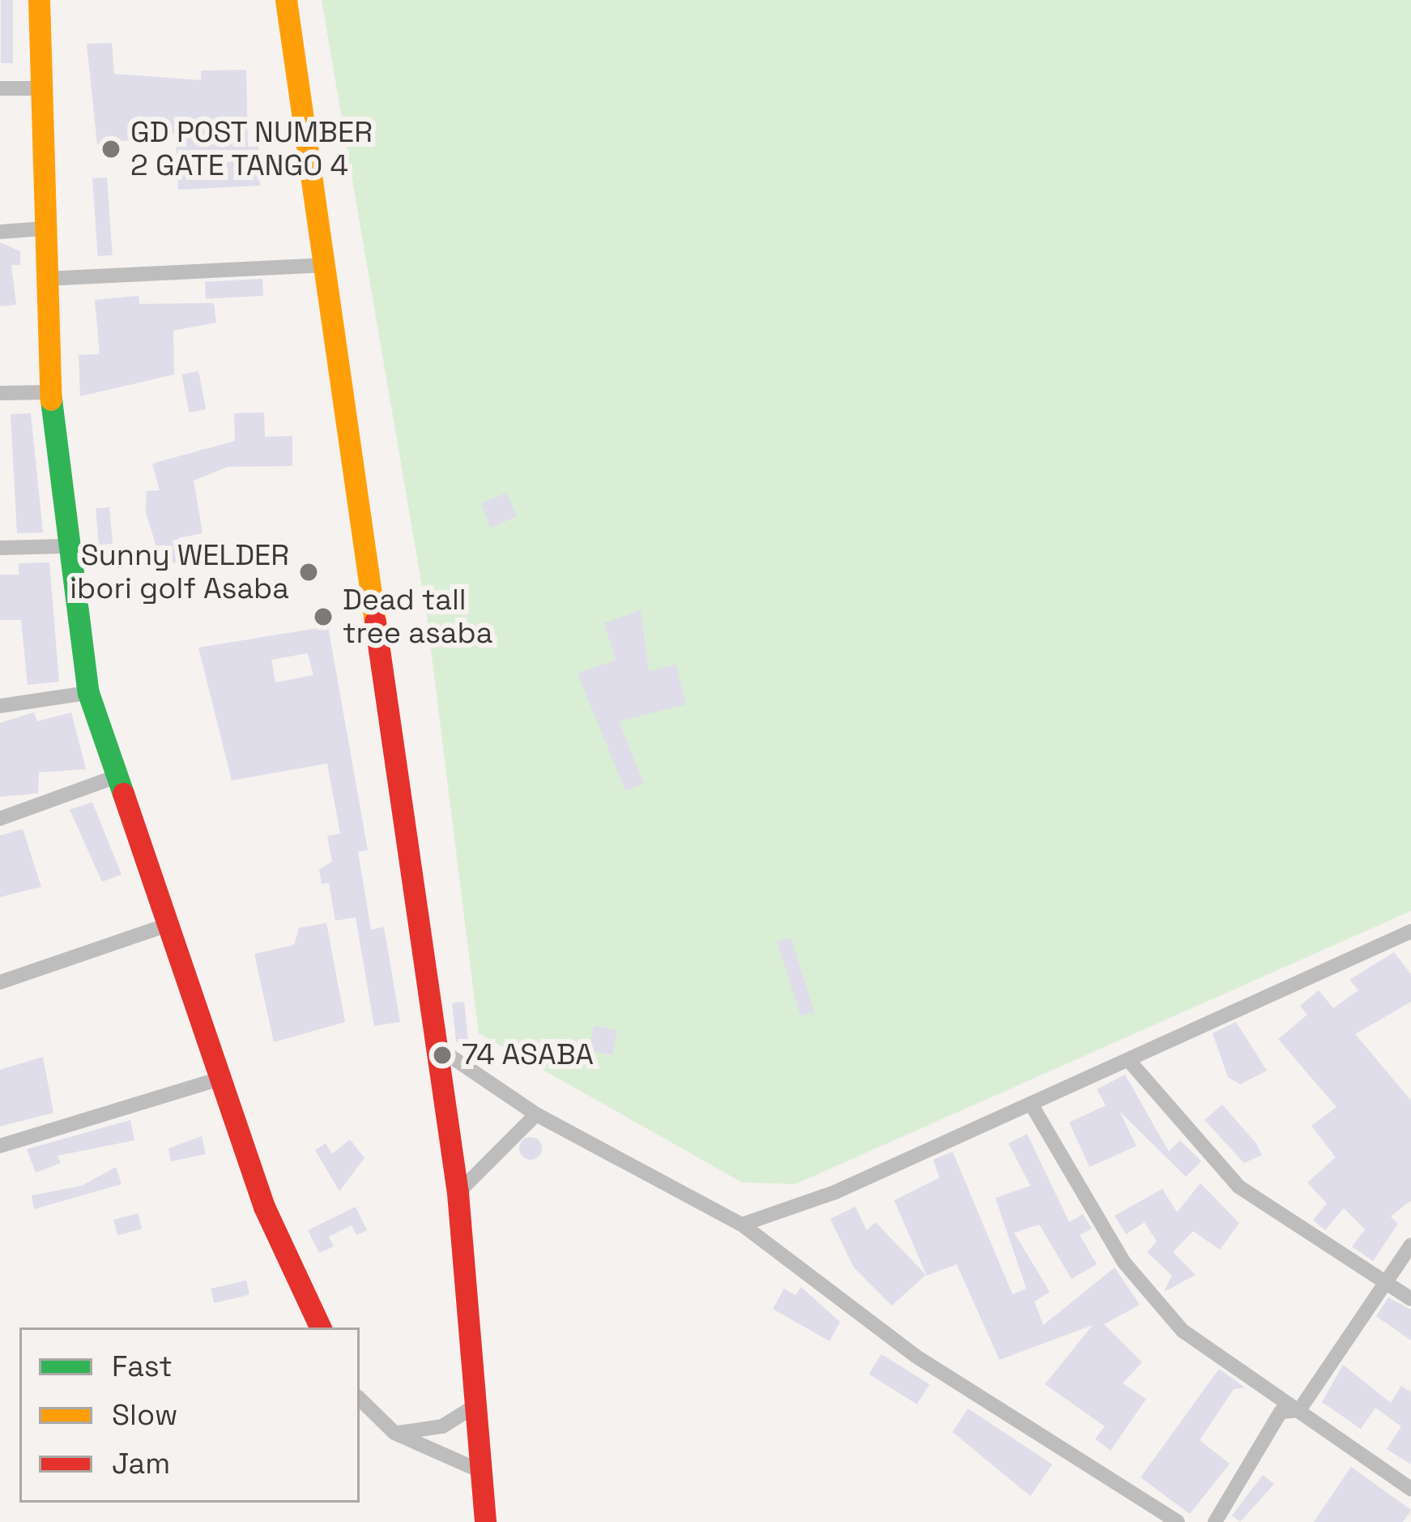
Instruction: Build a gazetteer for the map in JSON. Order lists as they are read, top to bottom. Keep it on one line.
{"places":["GD POST NUMBER 2 GATE TANGO 4","Sunny WELDER ibori golf Asaba","Dead tall tree asaba","74 ASABA"],"legend":["Fast","Slow","Jam"]}
